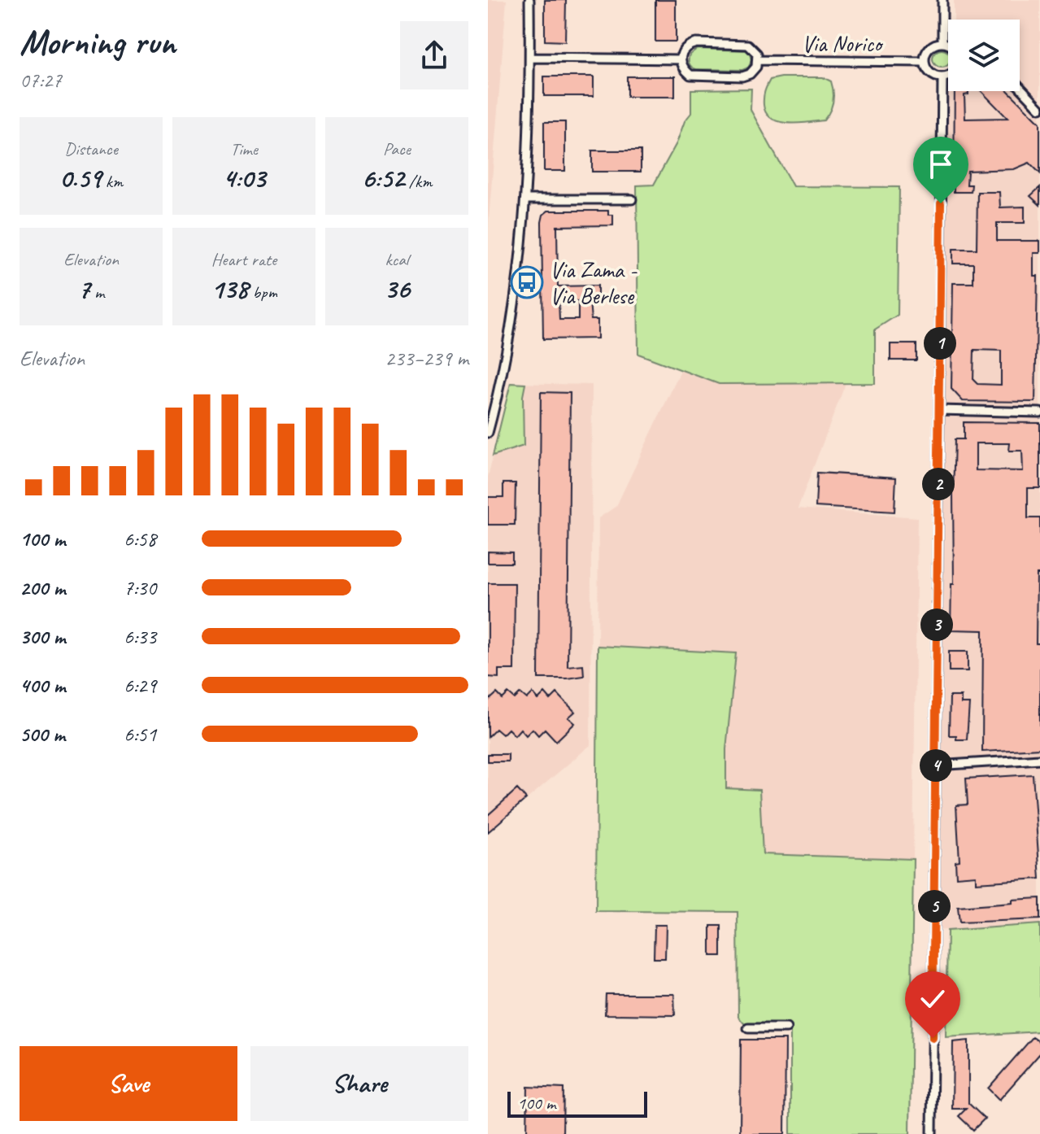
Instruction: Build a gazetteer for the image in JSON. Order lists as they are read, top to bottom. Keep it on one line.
{"streets":{"street":["Via Norico"]},"places":{"bus stop":["Via Zama - Via Berlese"]},"scale_bar":"100 m","page":{"heading":["Morning run","07:27"],"stats":[["Distance","0.59 km"],["Time","4:03"],["Pace","6:52 /km"],["Elevation","7 m"],["Heart rate","138 bpm"],["kcal","36"]],"pins":["1","2","3","4","5"],"chart":["Elevation","233–239 m"],"list":[{"name":"100 m","note":"6:58"},{"name":"200 m","note":"7:30"},{"name":"300 m","note":"6:33"},{"name":"400 m","note":"6:29"},{"name":"500 m","note":"6:51"}],"buttons":["Save","Share"],"scale":"100 m"}}
